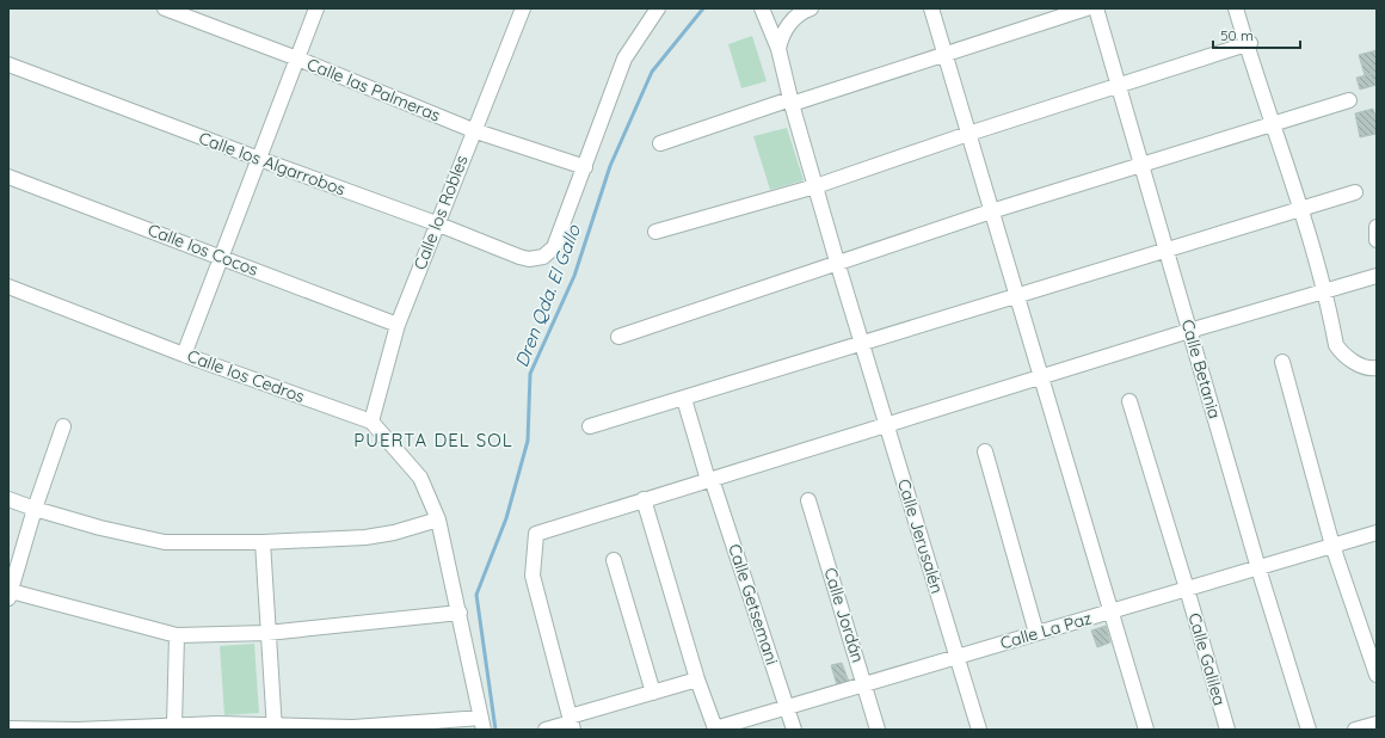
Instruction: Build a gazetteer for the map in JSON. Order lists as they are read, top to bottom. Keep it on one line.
{"streets":{"street":["Calle las Palmeras","Calle los Algarrobos","Calle los Robles","Calle los Cocos","Calle Betania","Calle los Cedros","Calle Jerusalén","Calle Getsemani","Calle Jordán","Calle La Paz","Calle Galilea"]},"crossings":[["Calle las Palmeras","Calle los Algarrobos"],["Calle las Palmeras","Calle los Robles"],["Calle los Algarrobos","Calle los Robles"],["Calle los Robles","Calle los Cocos"],["Calle los Robles","Calle los Cedros"],["Calle Betania","Calle La Paz"],["Calle Jerusalén","Calle La Paz"],["Calle Getsemani","Calle La Paz"],["Calle Jordán","Calle La Paz"],["Calle La Paz","Calle Galilea"]],"districts":["PUERTA DEL SOL"],"water":["Dren Qda. El Gallo"],"scale_bar":"50 m"}
